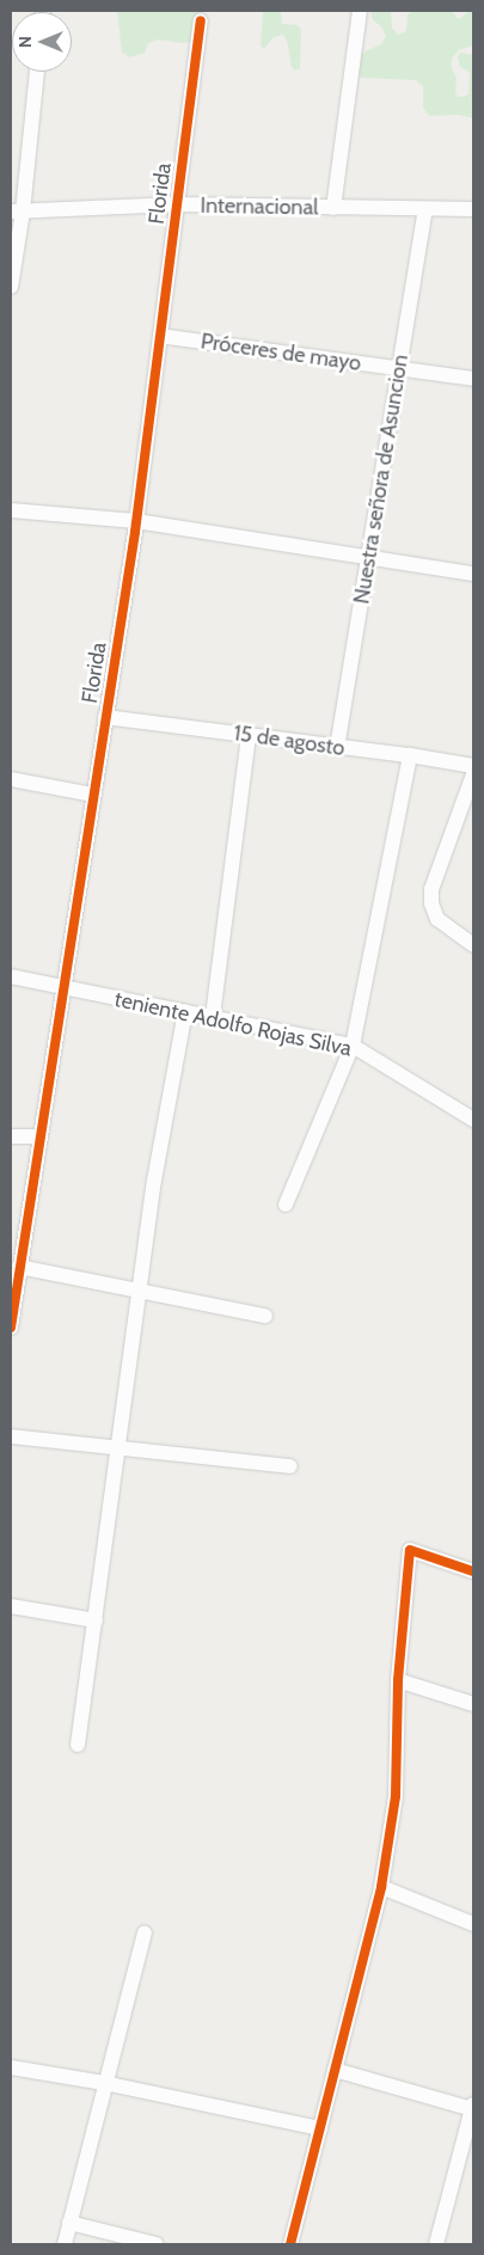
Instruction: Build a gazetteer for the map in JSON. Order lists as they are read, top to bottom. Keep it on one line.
{"streets":{"street":["Florida","Internacional","Próceres de mayo","Nuestra señora de Asuncion","15 de agosto","teniente Adolfo Rojas Silva"]},"crossings":[["Florida","Internacional"],["Florida","Próceres de mayo"],["Florida","15 de agosto"],["Florida","teniente Adolfo Rojas Silva"],["Internacional","Nuestra señora de Asuncion"],["Próceres de mayo","Nuestra señora de Asuncion"],["Nuestra señora de Asuncion","15 de agosto"]],"north":"left"}
